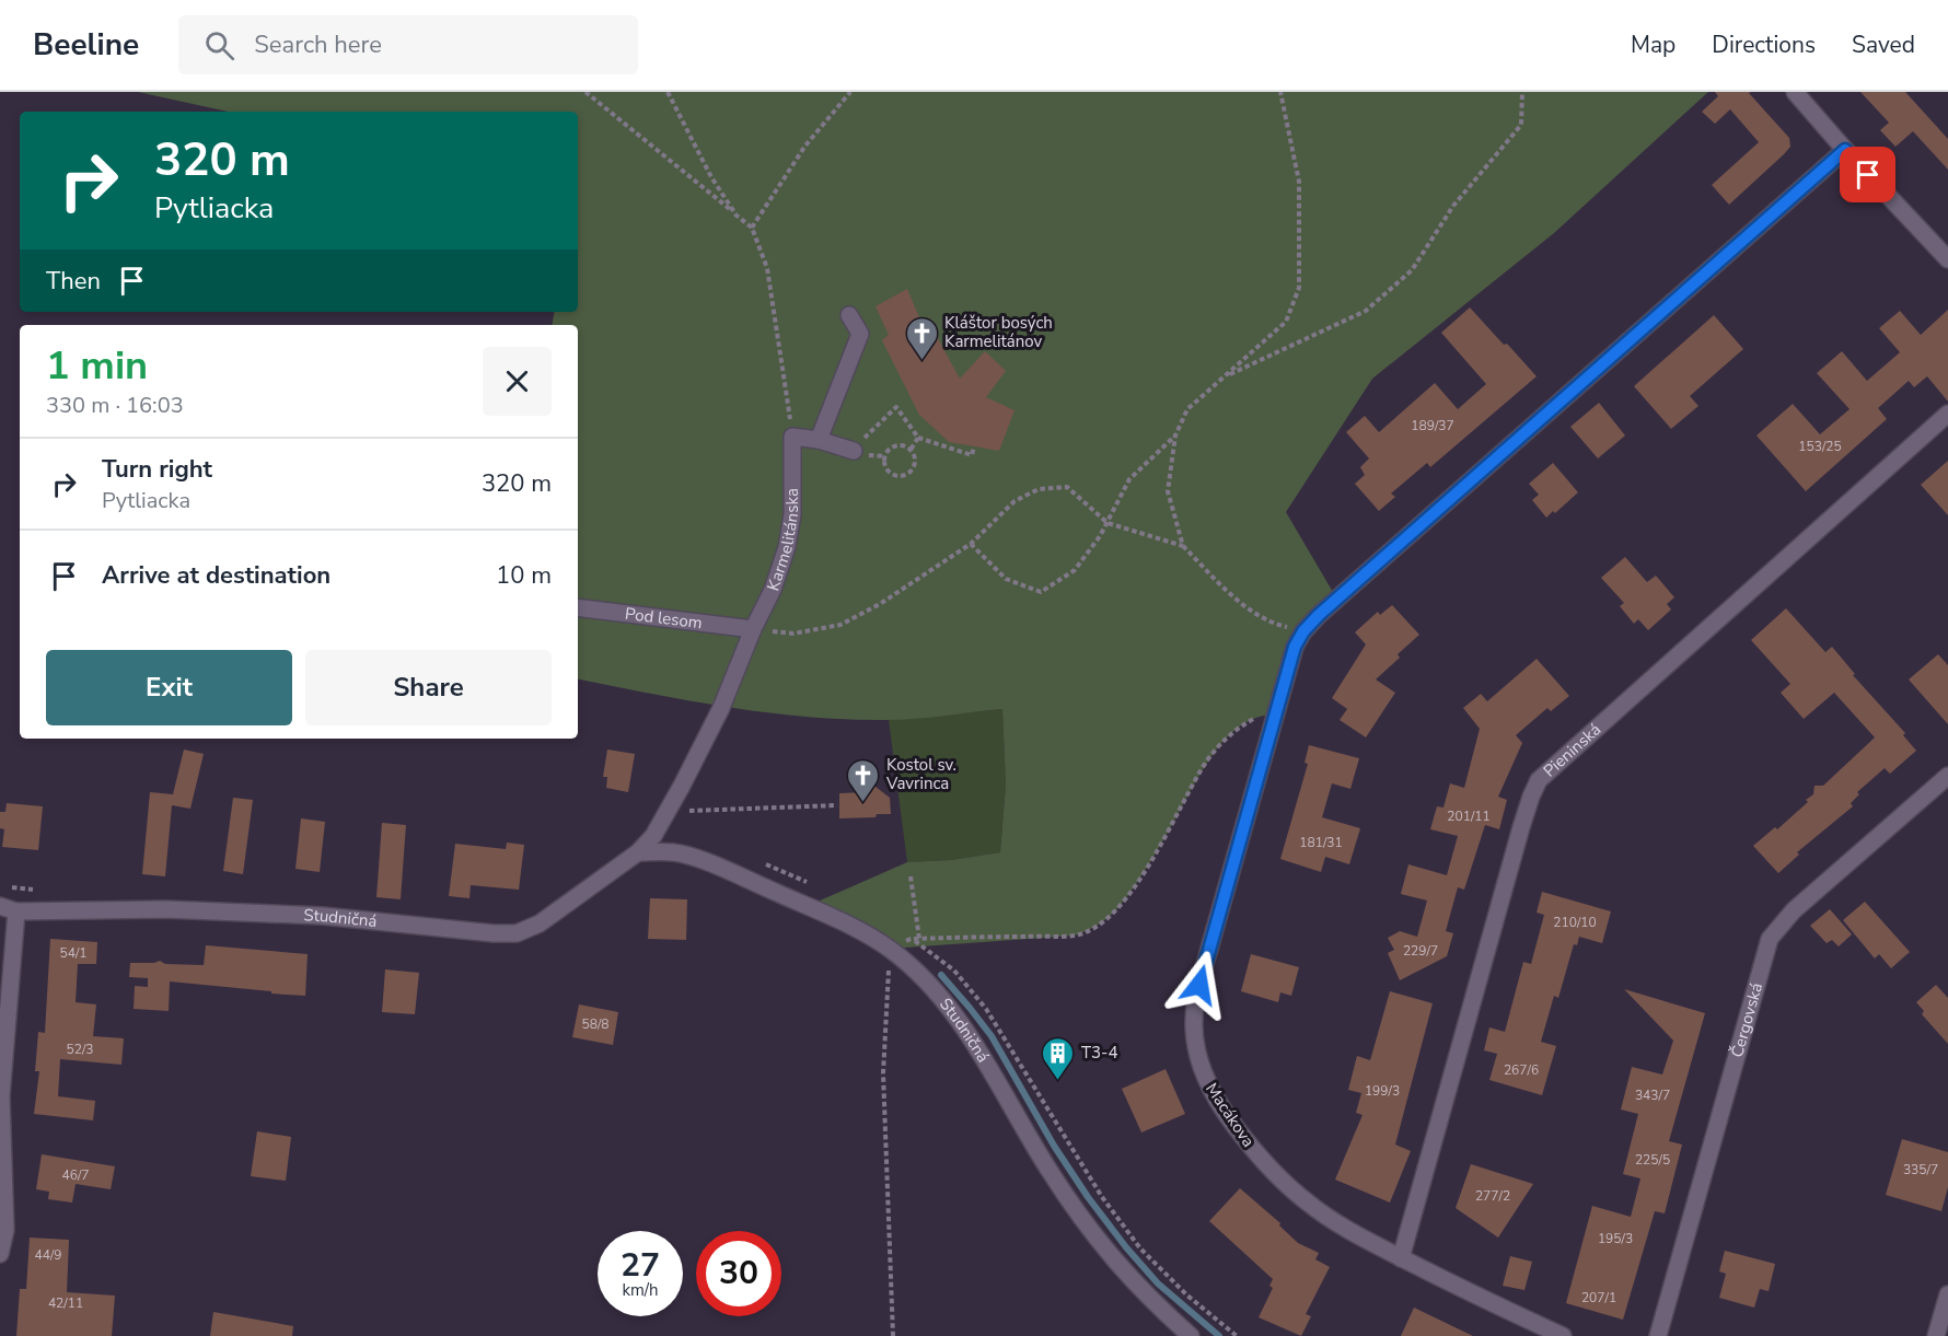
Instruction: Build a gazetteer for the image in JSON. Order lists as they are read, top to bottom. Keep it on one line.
{"streets":{"street":["Karmelitánska","Pod lesom","Pieninská","Studničná","Čergovská","Macákova"]},"crossings":[["Karmelitánska","Pod lesom"],["Karmelitánska","Studničná"],["Pieninská","Macákova"]],"places":{"church":["Kláštor bosých Karmelitánov","Kostol sv. Vavrinca"],"building":["T3-4"]},"house_numbers":["189/37","153/25","201/11","181/31","210/10","229/7","54/1","58/8","52/3","267/6","199/3","343/7","225/5","335/7","46/7","277/2","195/3","44/9","207/1","42/11"],"page":{"header":"Beeline","search":"Search here","nav":["Map","Directions","Saved"],"turn":["320 m","Pytliacka"],"then":"Then","heading":["1 min","330 m · 16:03"],"list":[{"name":"Turn right","note":"Pytliacka","value":"320 m"},{"name":"Arrive at destination","value":"10 m"}],"buttons":["Exit","Share"],"speed":"27 km/h","limit":"30"}}
